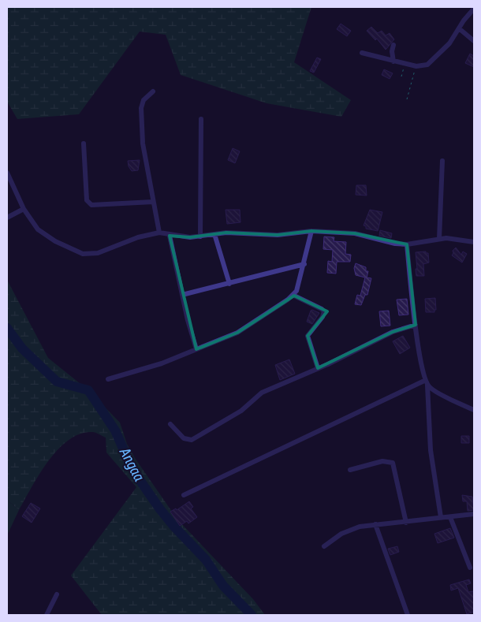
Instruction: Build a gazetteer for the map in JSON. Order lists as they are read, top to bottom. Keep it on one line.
{"water":["Angaa"]}
